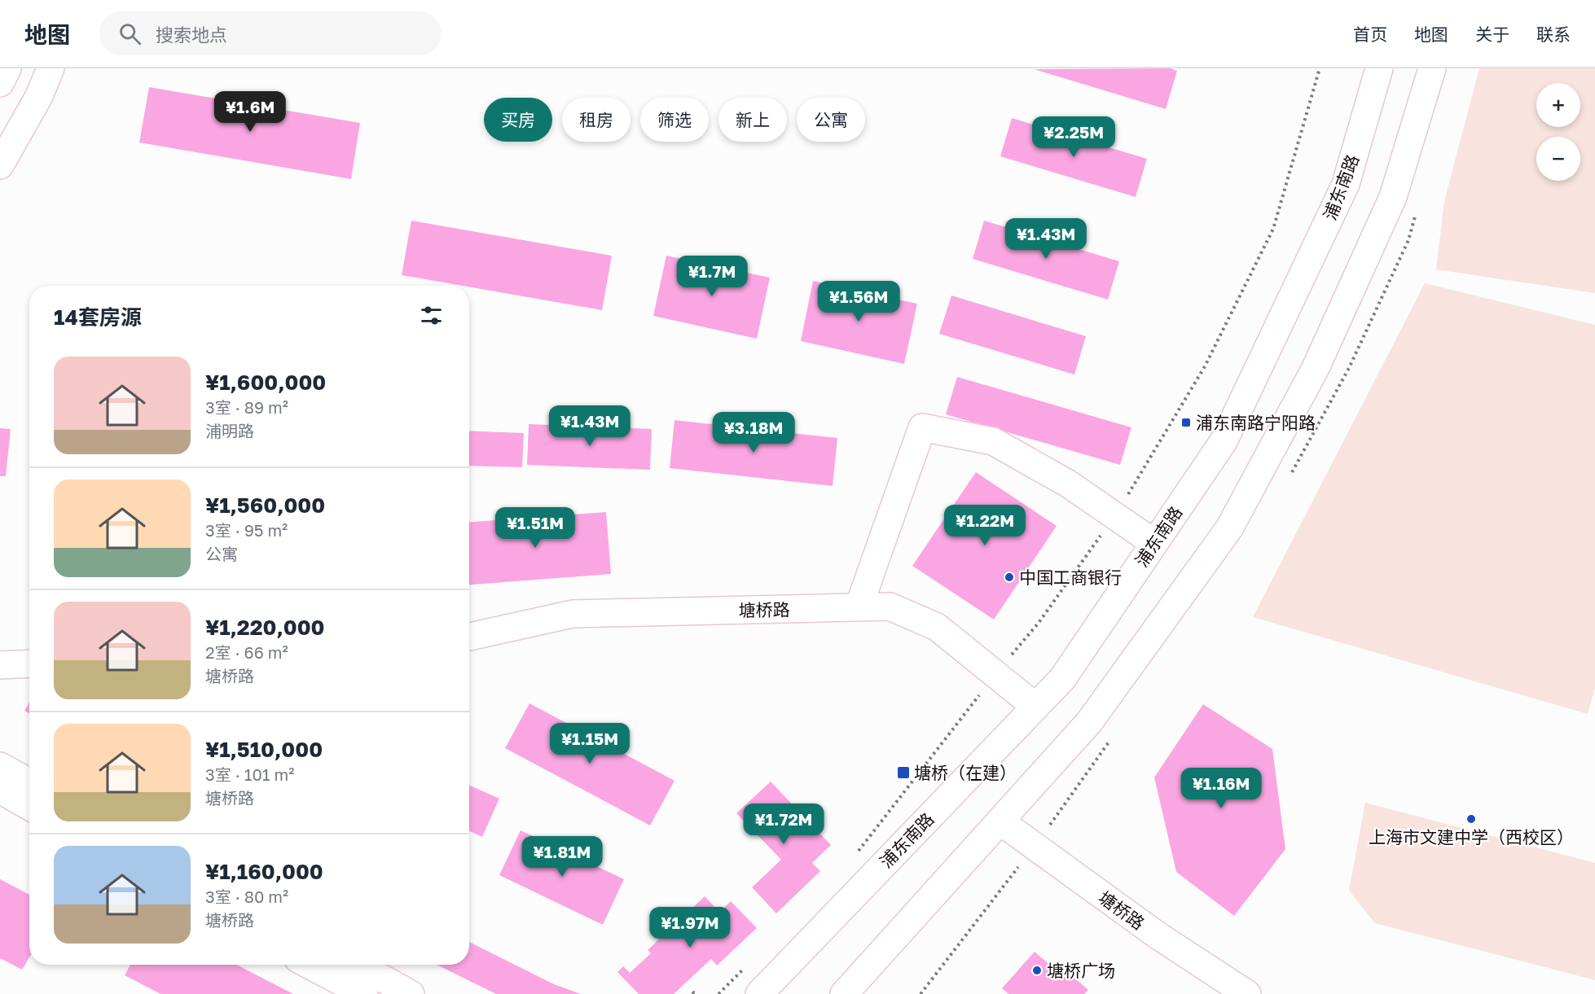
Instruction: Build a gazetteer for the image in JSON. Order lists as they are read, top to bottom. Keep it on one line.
{"streets":{"main road":["浦东南路","塘桥路"]},"crossings":[["浦东南路","塘桥路"]],"places":{"transit":["浦东南路宁阳路","塘桥（在建）"],"other":["中国工商银行","上海市文建中学（西校区）","塘桥广场"]},"page":{"header":"地图","search":"搜索地点","nav":["首页","地图","关于","联系"],"map_buttons":["+","−"],"price":["¥1.6M","¥2.25M","¥1.43M","¥1.7M","¥1.56M","¥1.43M","¥3.18M","¥1.22M","¥1.51M","¥1.15M","¥1.16M","¥1.72M","¥1.81M","¥1.97M"],"chip":["买房","租房","筛选","新上","公寓"],"heading":"14套房源","list":[{"name":"¥1,600,000","note":"3室 · 89 m² · 浦明路"},{"name":"¥1,560,000","note":"3室 · 95 m² · 公寓"},{"name":"¥1,220,000","note":"2室 · 66 m² · 塘桥路"},{"name":"¥1,510,000","note":"3室 · 101 m² · 塘桥路"},{"name":"¥1,160,000","note":"3室 · 80 m² · 塘桥路"}]}}
